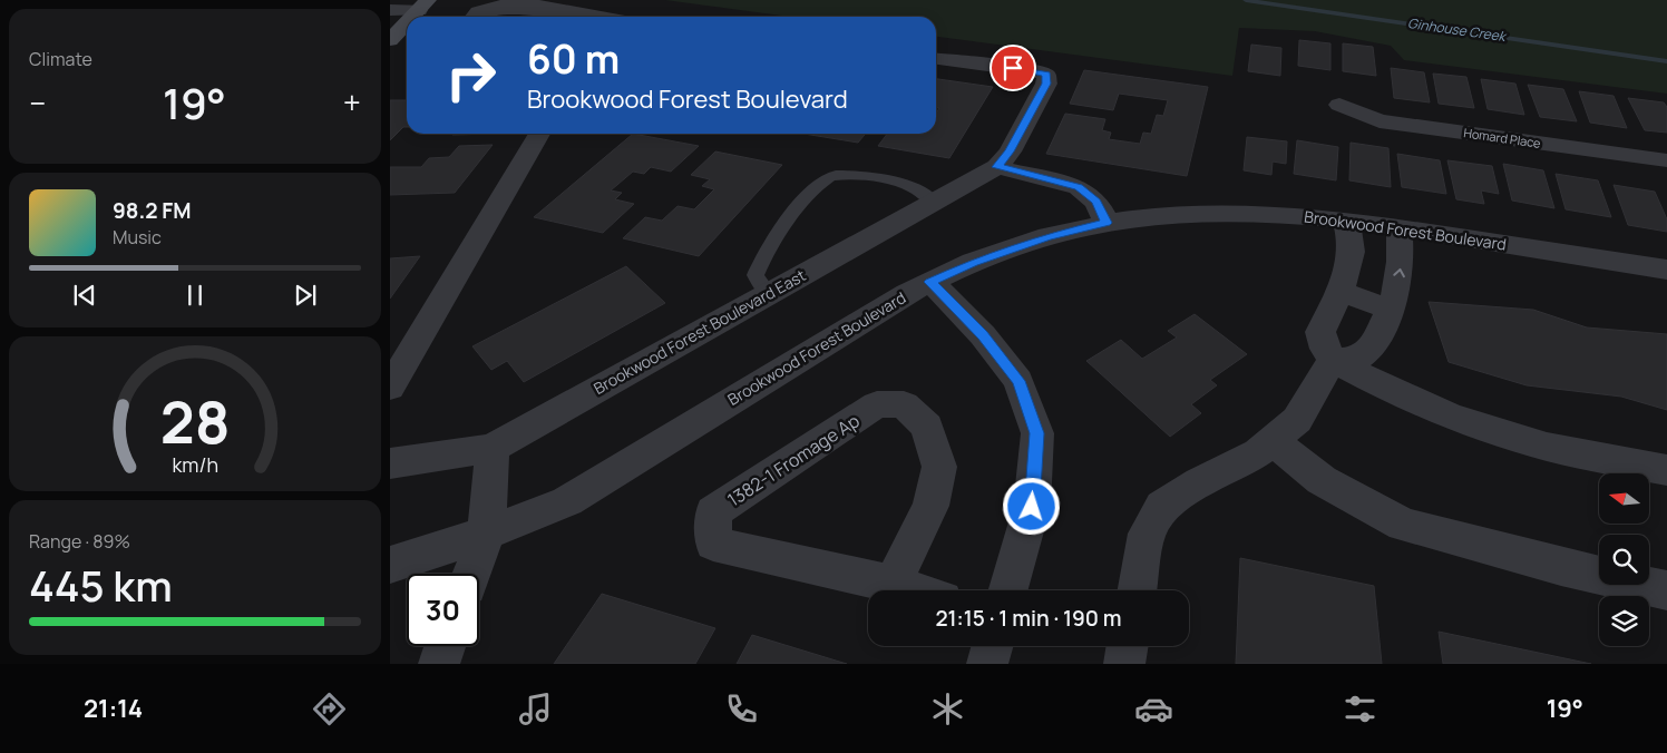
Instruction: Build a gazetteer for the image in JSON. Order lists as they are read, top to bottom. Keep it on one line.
{"streets":{"street":["Homard Place","Brookwood Forest Boulevard","Brookwood Forest Boulevard East","1382-1 Fromage Ap"]},"water":["Ginhouse Creek"],"north":"left","page":{"tile":["Climate",["Range · 89%","445 km"]],"turn":["60 m","Brookwood Forest Boulevard"],"heat":["−","19°","+"],"song":["98.2 FM","Music"],"limit":"30","trip":"21:15 · 1 min · 190 m","tabs":["21:14","19°"],"gauge":["28","km/h"]}}
